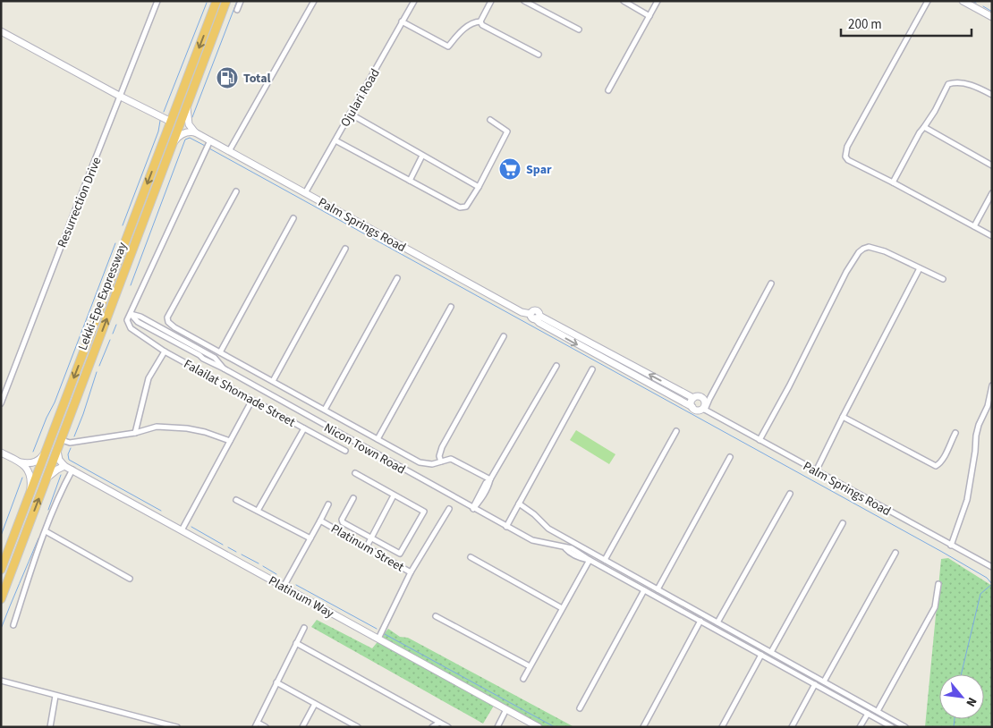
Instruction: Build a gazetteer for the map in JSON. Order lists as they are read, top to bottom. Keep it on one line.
{"streets":{"highway":["Lekki-Epe Expressway"],"street":["Ojulari Road","Resurrection Drive","Palm Springs Road","Falailat Shomade Street","Nicon Town Road","Platinum Street","Platinum Way"]},"crossings":[["Ojulari Road","Palm Springs Road"],["Falailat Shomade Street","Nicon Town Road"],["Platinum Street","Platinum Way"]],"places":{"fuel station":["Total"],"supermarket":["Spar"]},"scale_bar":"200 m","north":"bottom right"}
